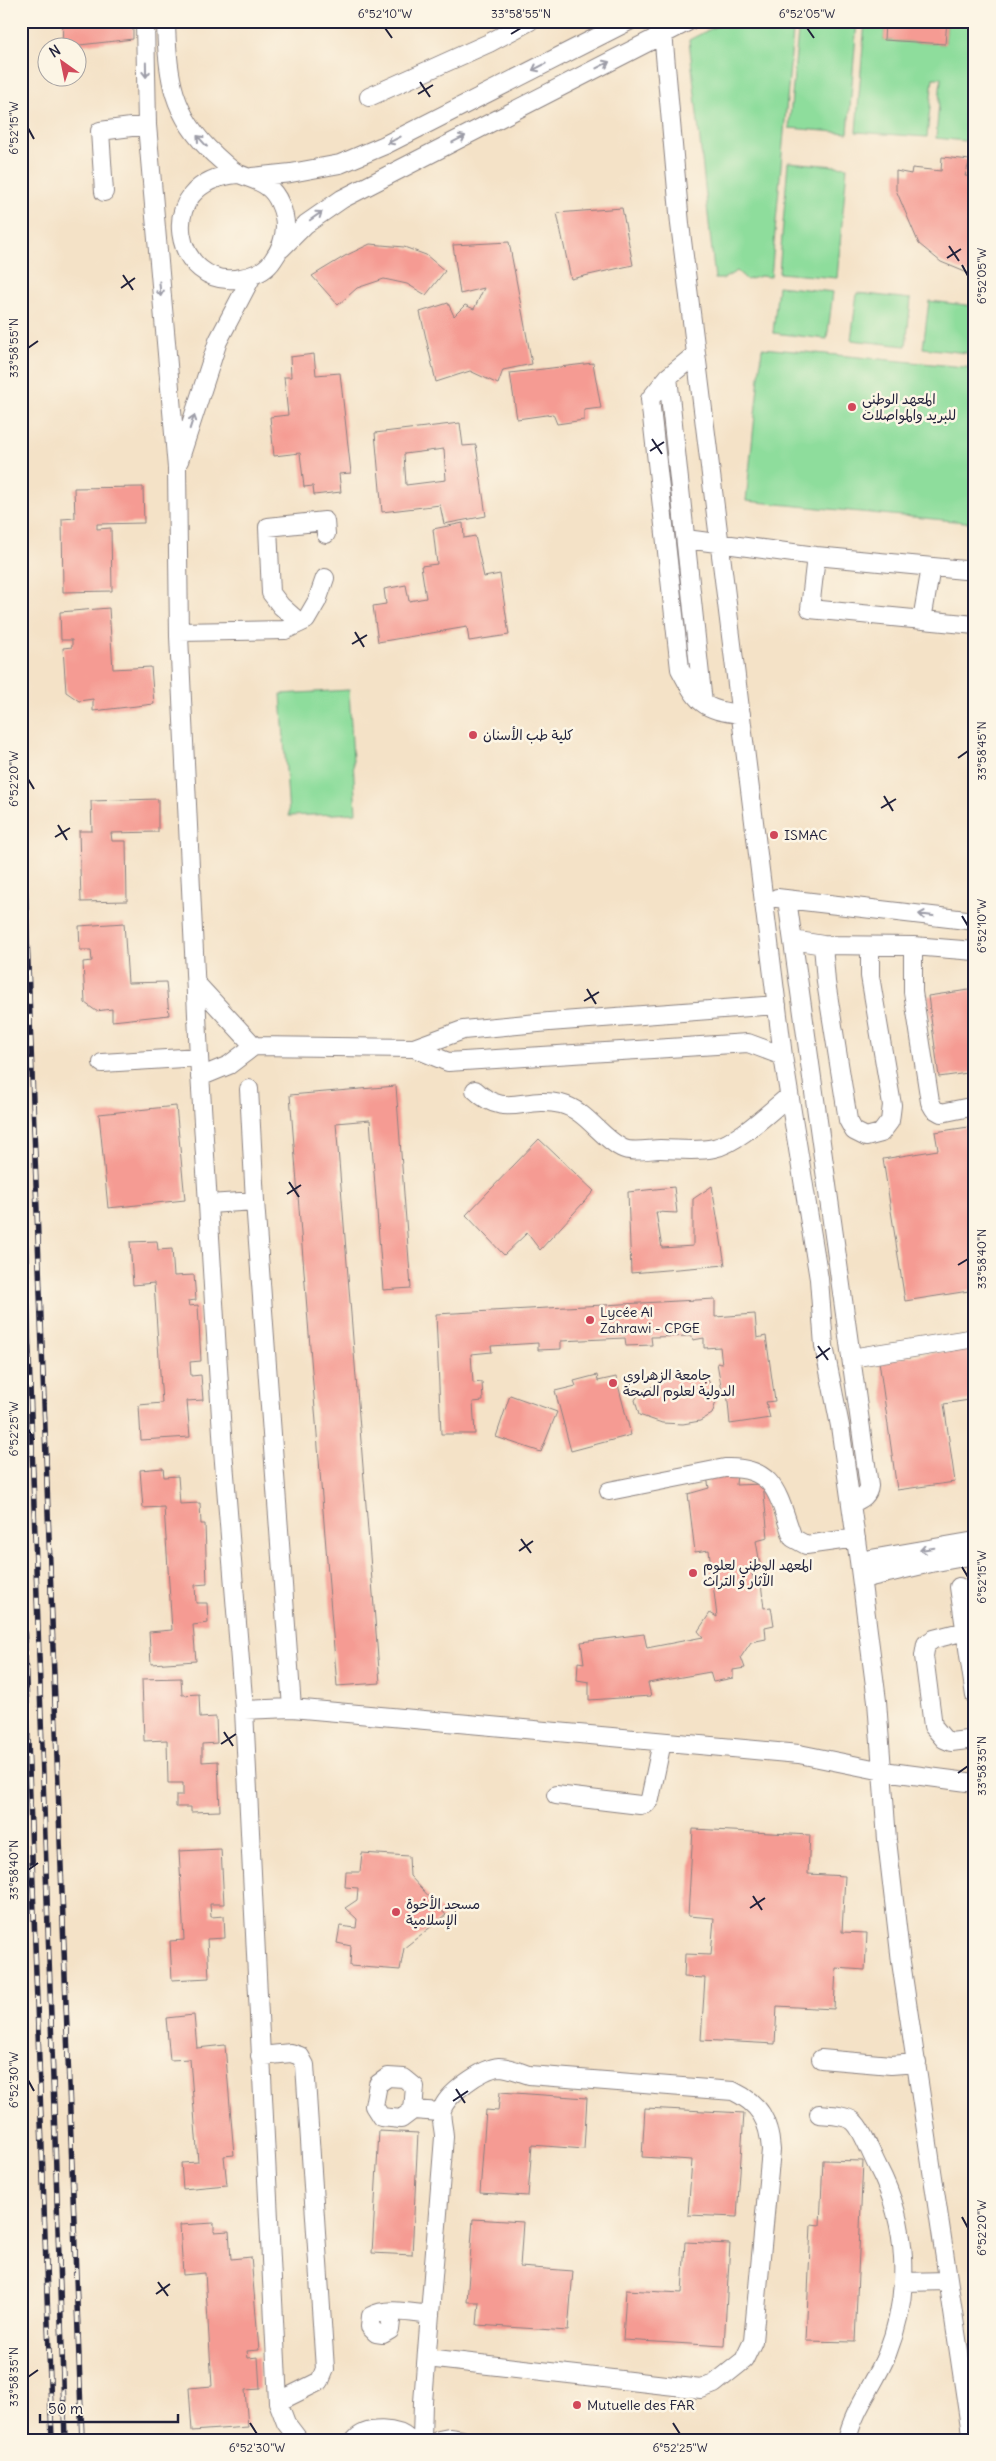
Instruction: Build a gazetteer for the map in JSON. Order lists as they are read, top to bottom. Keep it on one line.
{"places":["المعهد الوطني للبريد والمواصلات","كلية طب الأسنان","ISMAC","Lycée Al Zahrawi - CPGE","جامعة الزهراوي الدولية لعلوم الصحة","المعهد الوطني لعلوم الآثار و التراث","مسجد الأخوة الإسلامية","Mutuelle des FAR"],"scale_bar":"50 m","north":"top left","coordinates":["6°52'10\"W","33°58'55\"N","6°52'05\"W","6°52'15\"W","33°58'45\"N","6°52'20\"W","33°58'40\"N","6°52'25\"W","33°58'35\"N","6°52'30\"W"]}
